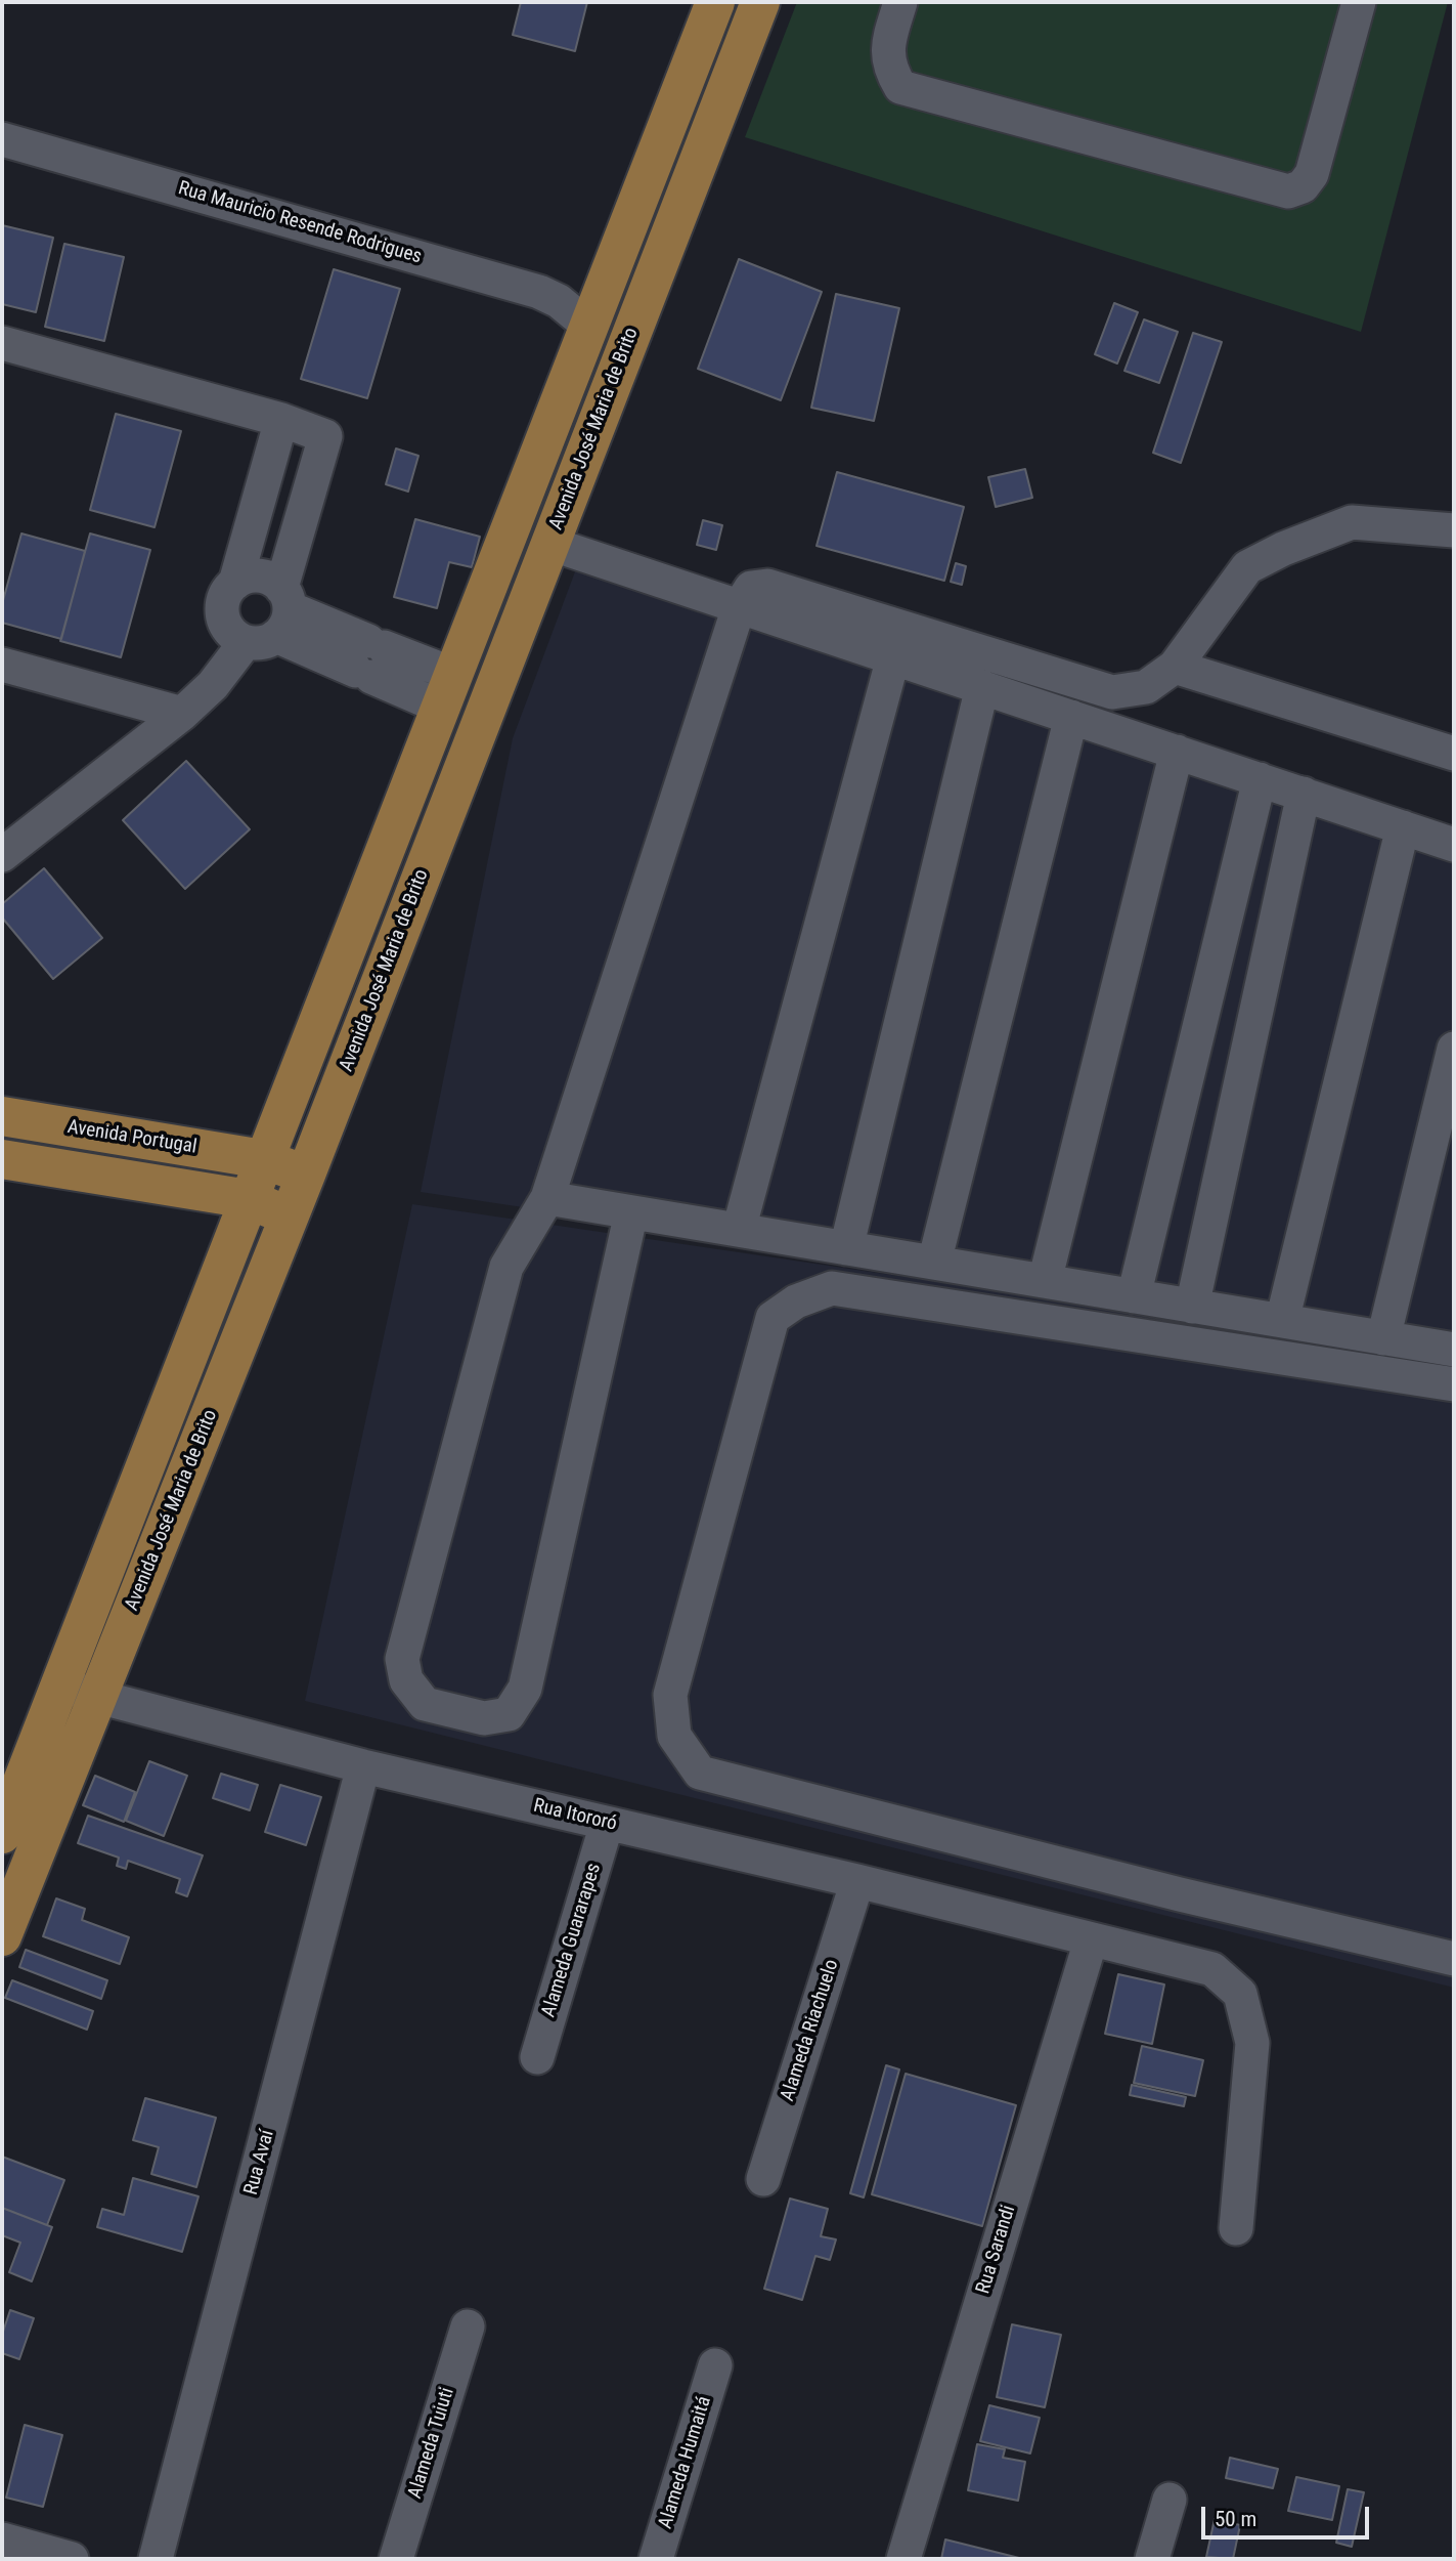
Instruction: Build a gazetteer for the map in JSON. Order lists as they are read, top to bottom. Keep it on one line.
{"streets":{"main road":["Avenida José Maria de Brito","Avenida Portugal"],"street":["Rua Mauricio Resende Rodrigues","Rua Itororó","Alameda Guararapes","Alameda Riachuelo","Rua Avaí","Rua Sarandi","Alameda Tuiuti","Alameda Humaitá"]},"crossings":[["Rua Mauricio Resende Rodrigues","Avenida José Maria de Brito"],["Avenida José Maria de Brito","Avenida Portugal"],["Avenida José Maria de Brito","Rua Itororó"],["Rua Itororó","Alameda Guararapes"],["Rua Itororó","Alameda Riachuelo"],["Rua Itororó","Rua Avaí"],["Rua Itororó","Rua Sarandi"]],"scale_bar":"50 m"}
